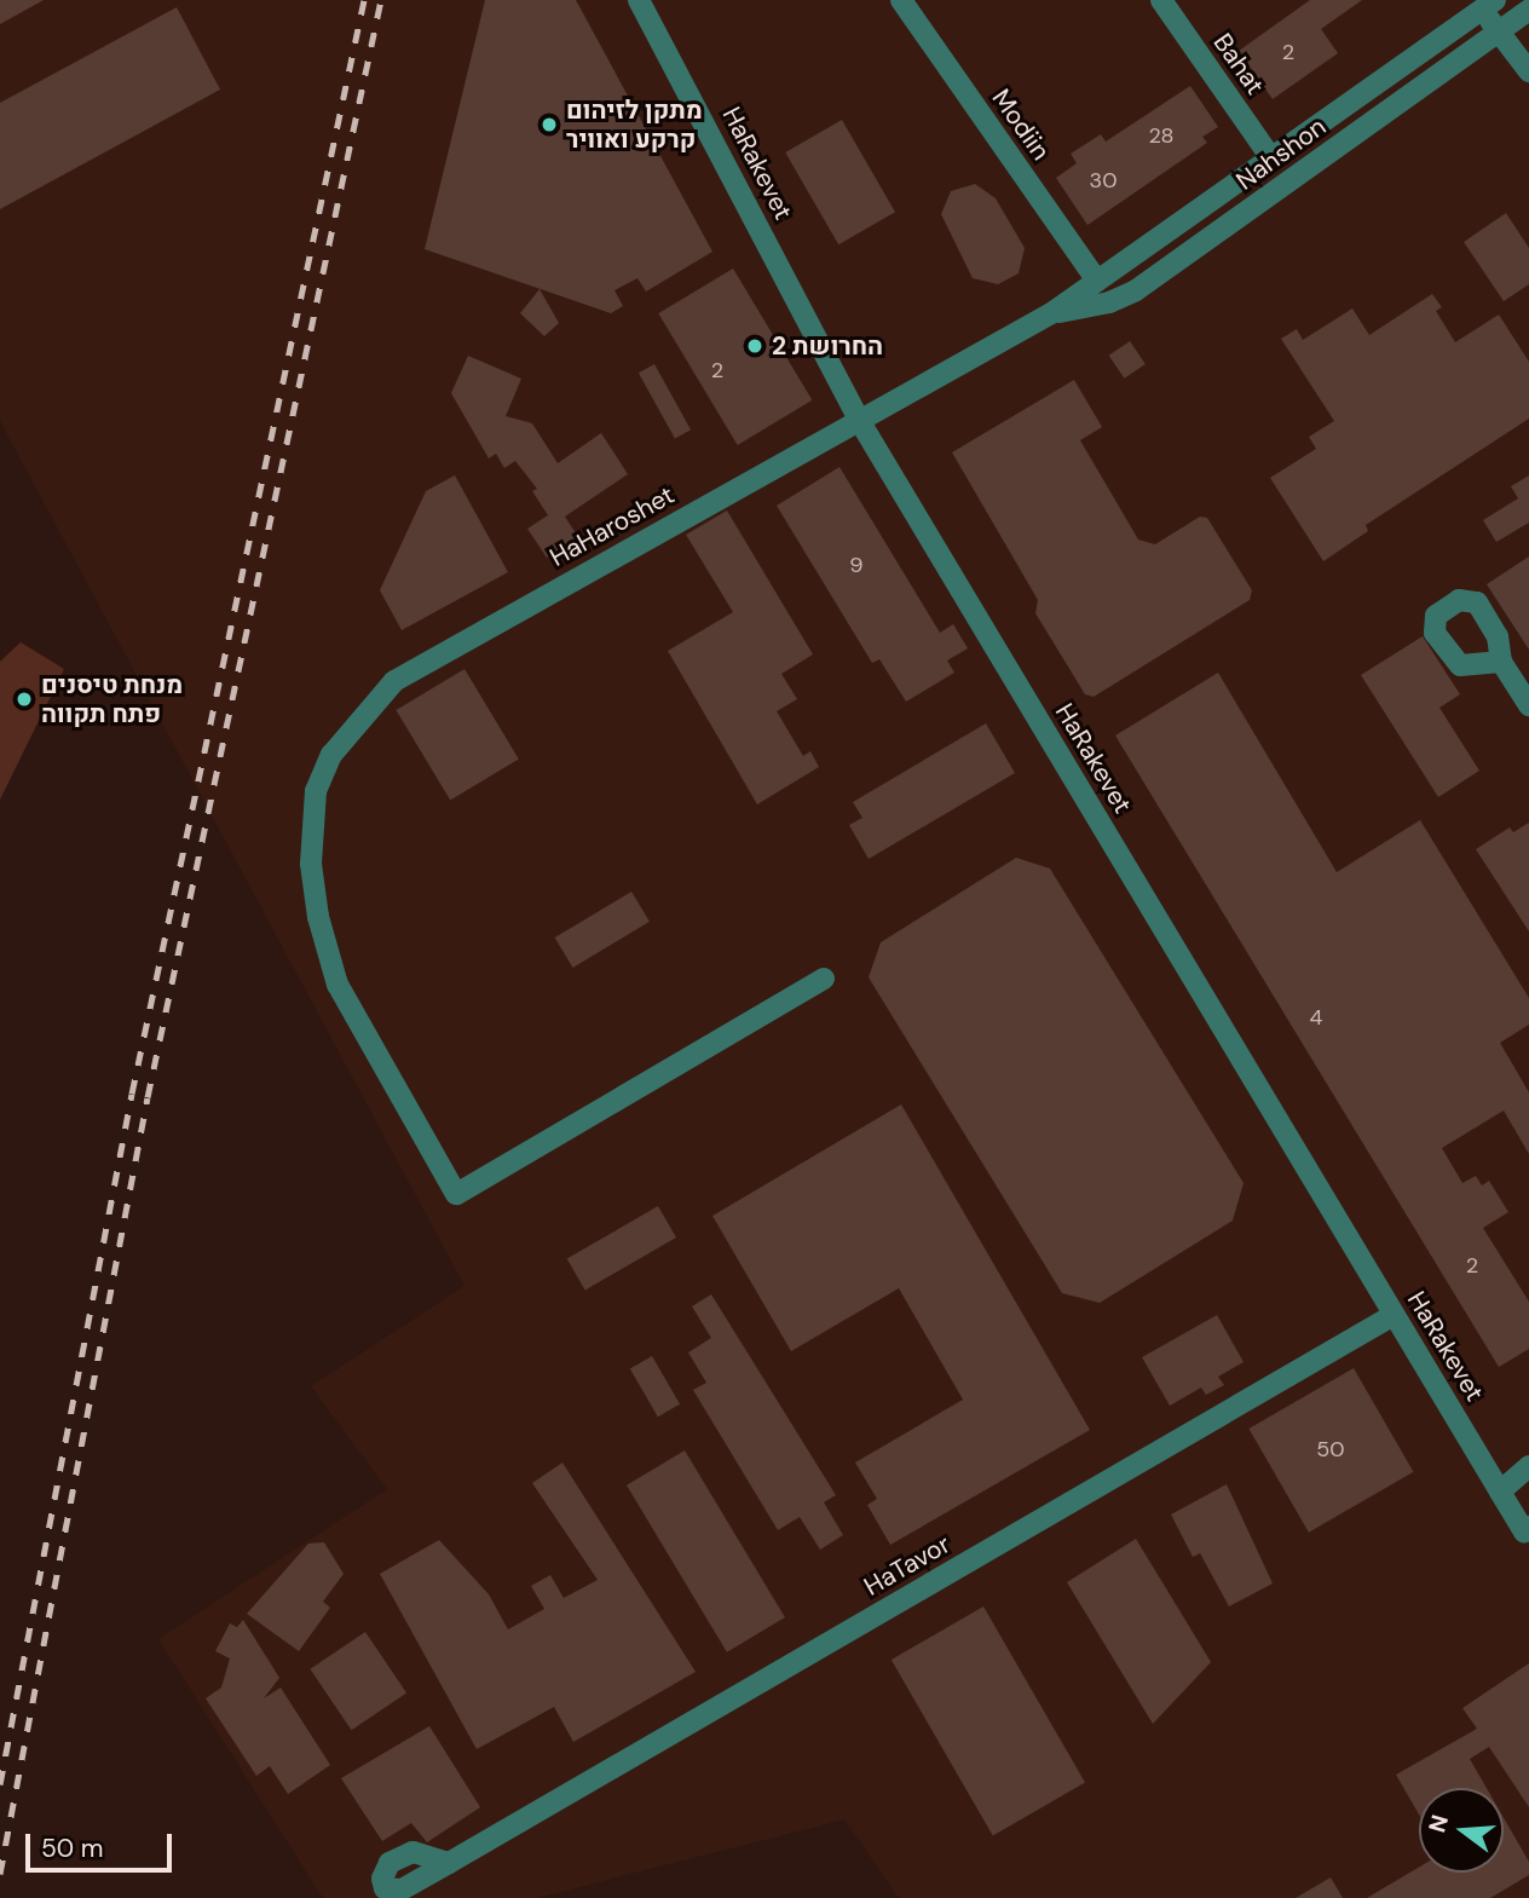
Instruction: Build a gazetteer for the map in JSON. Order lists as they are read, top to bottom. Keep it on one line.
{"streets":{"street":["Bahat","Modiin","Nahshon","HaRakevet","HaHaroshet","HaTavor"]},"crossings":[["Bahat","Nahshon"],["Modiin","Nahshon"],["Nahshon","HaRakevet"],["Nahshon","HaHaroshet"],["HaRakevet","HaHaroshet"],["HaRakevet","HaTavor"]],"places":["מתקן לזיהום קרקע ואוויר","החרושת 2","מנחת טיסנים פתח תקווה"],"house_numbers":["2","28","30","2","9","4","2","50"],"scale_bar":"50 m","north":"left"}
